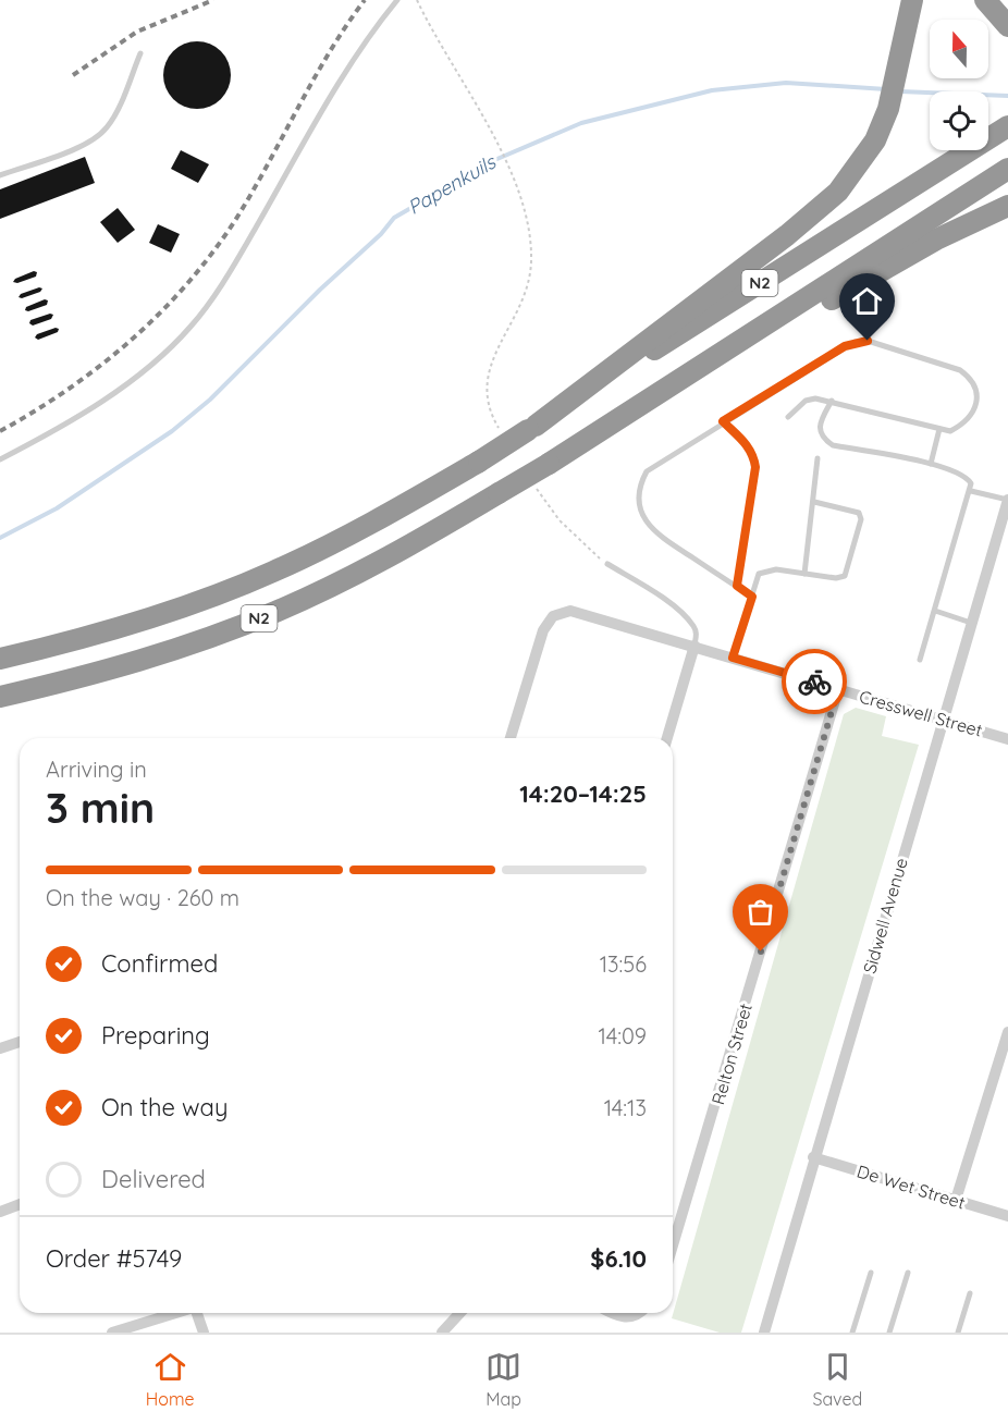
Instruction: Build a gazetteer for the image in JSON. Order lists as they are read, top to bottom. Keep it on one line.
{"streets":{"highway":["N2"],"street":["Cresswell Street","Sidwell Avenue","Relton Street","De Wet Street"]},"crossings":[["Cresswell Street","Sidwell Avenue"],["Cresswell Street","Relton Street"],["Sidwell Avenue","De Wet Street"]],"water":["Papenkuils"],"north":"top","page":{"heading":["3 min","Arriving in","14:20–14:25"],"panel":["Order #5749","$6.10"],"bar":"On the way · 260 m","list":[["Confirmed","13:56"],["Preparing","14:09"],["On the way","14:13"],"Delivered"],"tabs":["Home","Map","Saved"]}}
